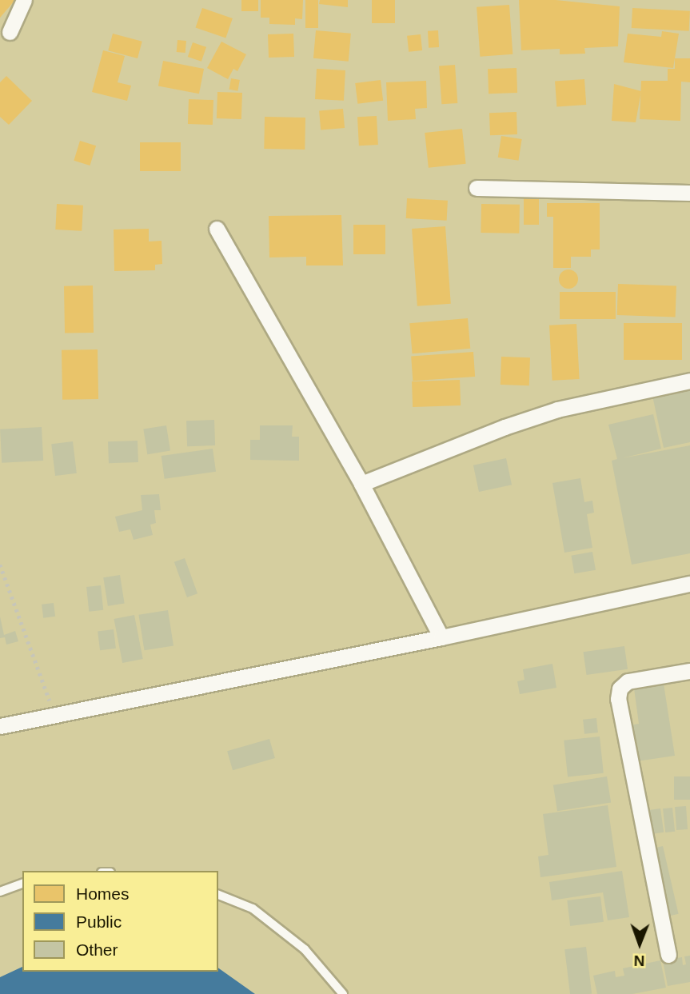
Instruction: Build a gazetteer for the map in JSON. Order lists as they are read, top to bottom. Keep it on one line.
{"legend":["Homes","Public","Other"],"north":"bottom"}
